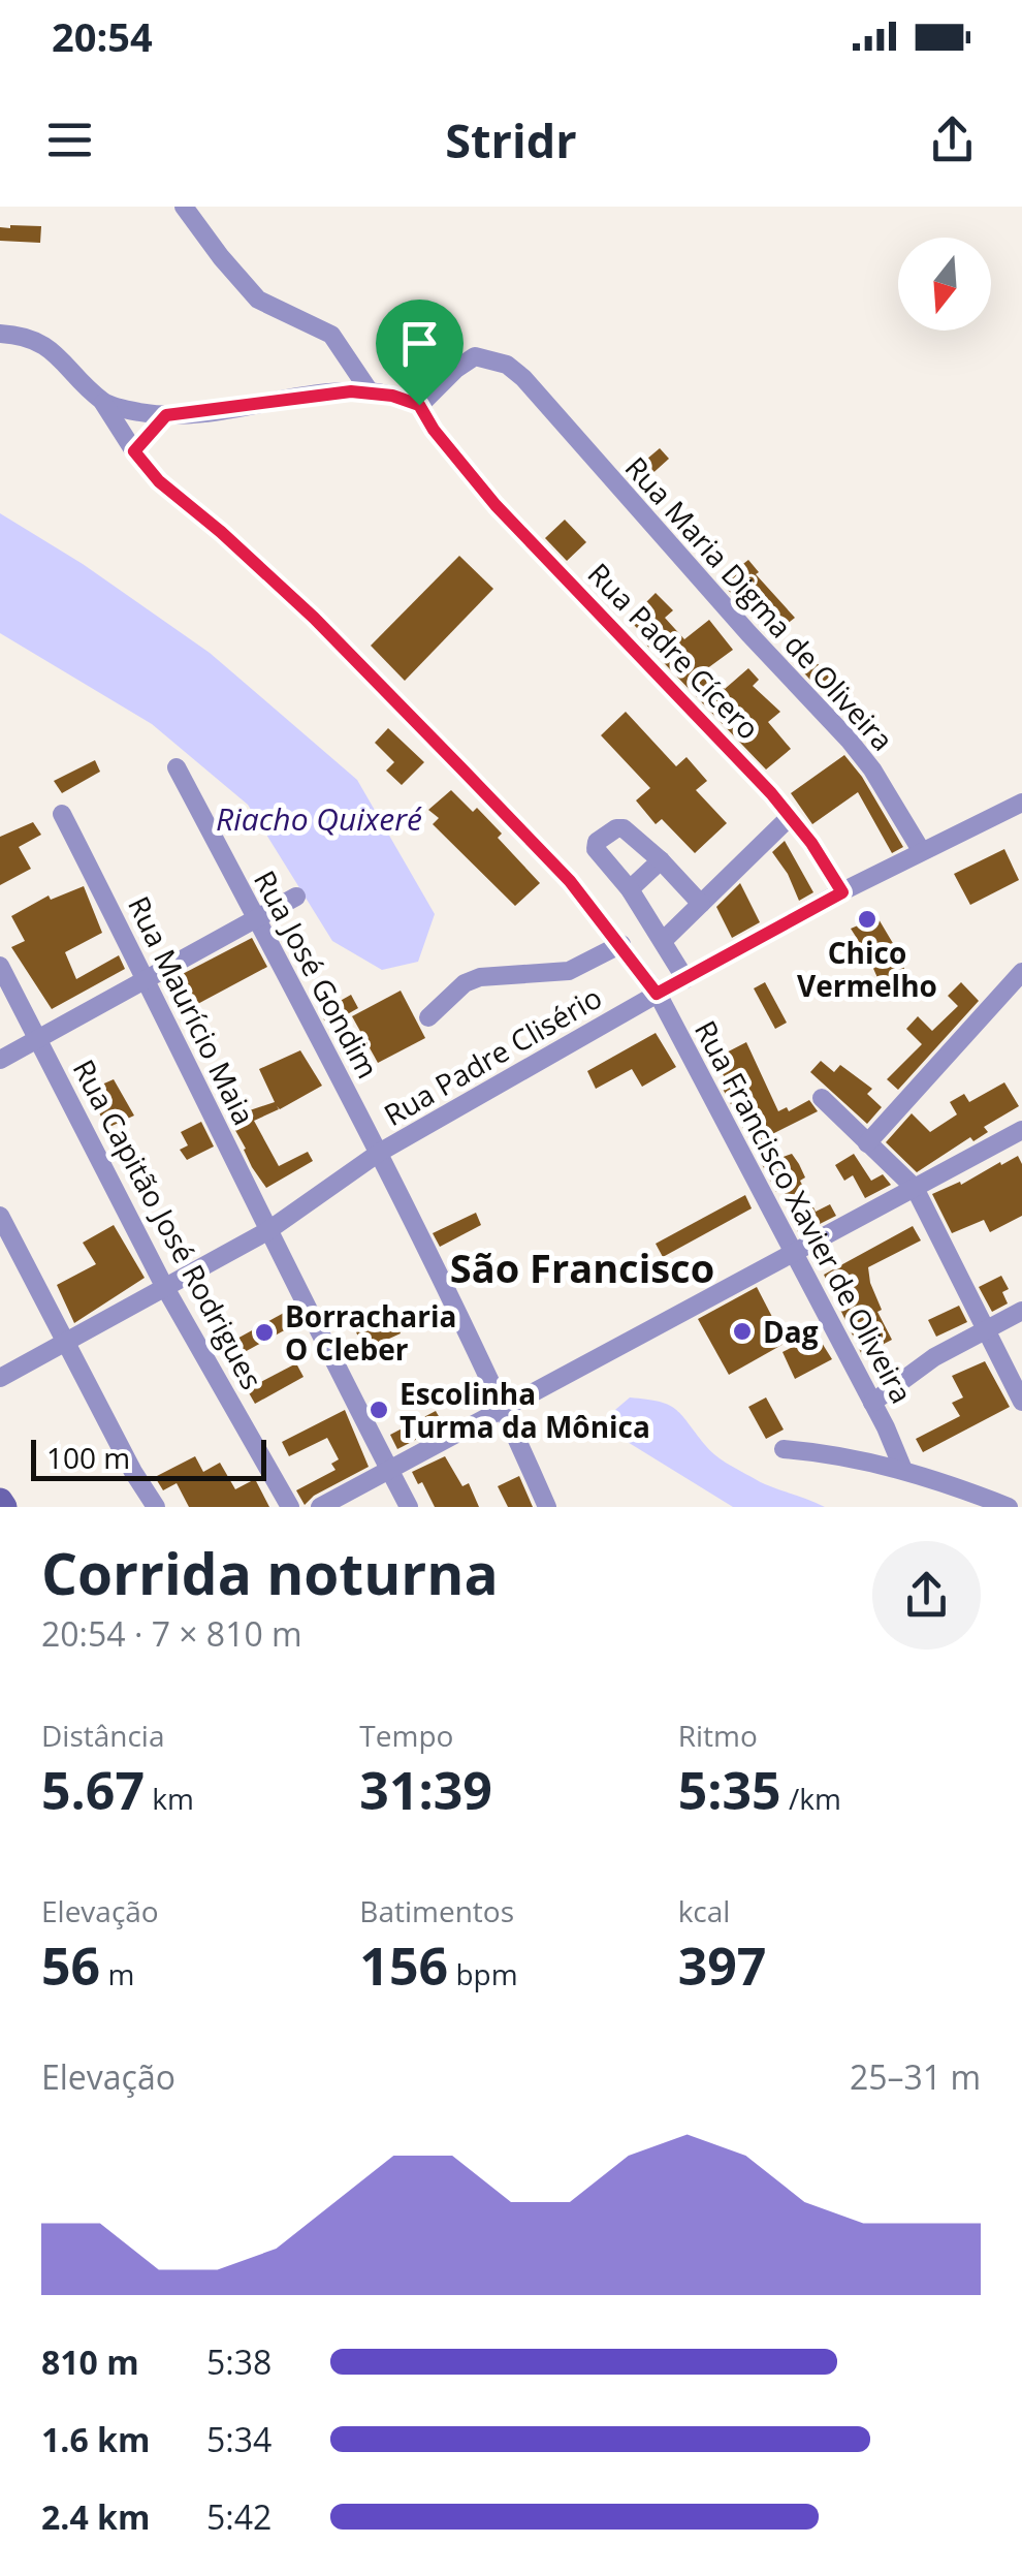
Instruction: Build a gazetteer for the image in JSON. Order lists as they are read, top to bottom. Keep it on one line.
{"streets":{"street":["Rua Maria Digma de Oliveira","Rua Padre Cícero","Rua José Gondim","Rua Maurício Maia","Rua Padre Clisério","Rua Francisco Xavier de Oliveira","Rua Capitão José Rodrigues"]},"crossings":[["Rua Maria Digma de Oliveira","Rua Padre Cícero"],["Rua Maria Digma de Oliveira","Rua Padre Clisério"],["Rua Padre Cícero","Rua Padre Clisério"],["Rua José Gondim","Rua Padre Clisério"],["Rua Maurício Maia","Rua Padre Clisério"],["Rua Padre Clisério","Rua Francisco Xavier de Oliveira"],["Rua Padre Clisério","Rua Capitão José Rodrigues"]],"districts":["São Francisco"],"water":["Riacho Quixeré"],"places":["Chico Vermelho","Dag","Borracharia O Cleber","Escolinha Turma da Mônica"],"scale_bar":"100 m","north":"bottom","page":{"status":"20:54","header":"Stridr","scale":"100 m","heading":["Corrida noturna","20:54 · 7 × 810 m"],"stats":[["Distância","5.67 km"],["Tempo","31:39"],["Ritmo","5:35 /km"],["Elevação","56 m"],["Batimentos","156 bpm"],["kcal","397"]],"chart":["Elevação","25–31 m"],"list":[{"name":"810 m","note":"5:38"},{"name":"1.6 km","note":"5:34"},{"name":"2.4 km","note":"5:42"}]}}
